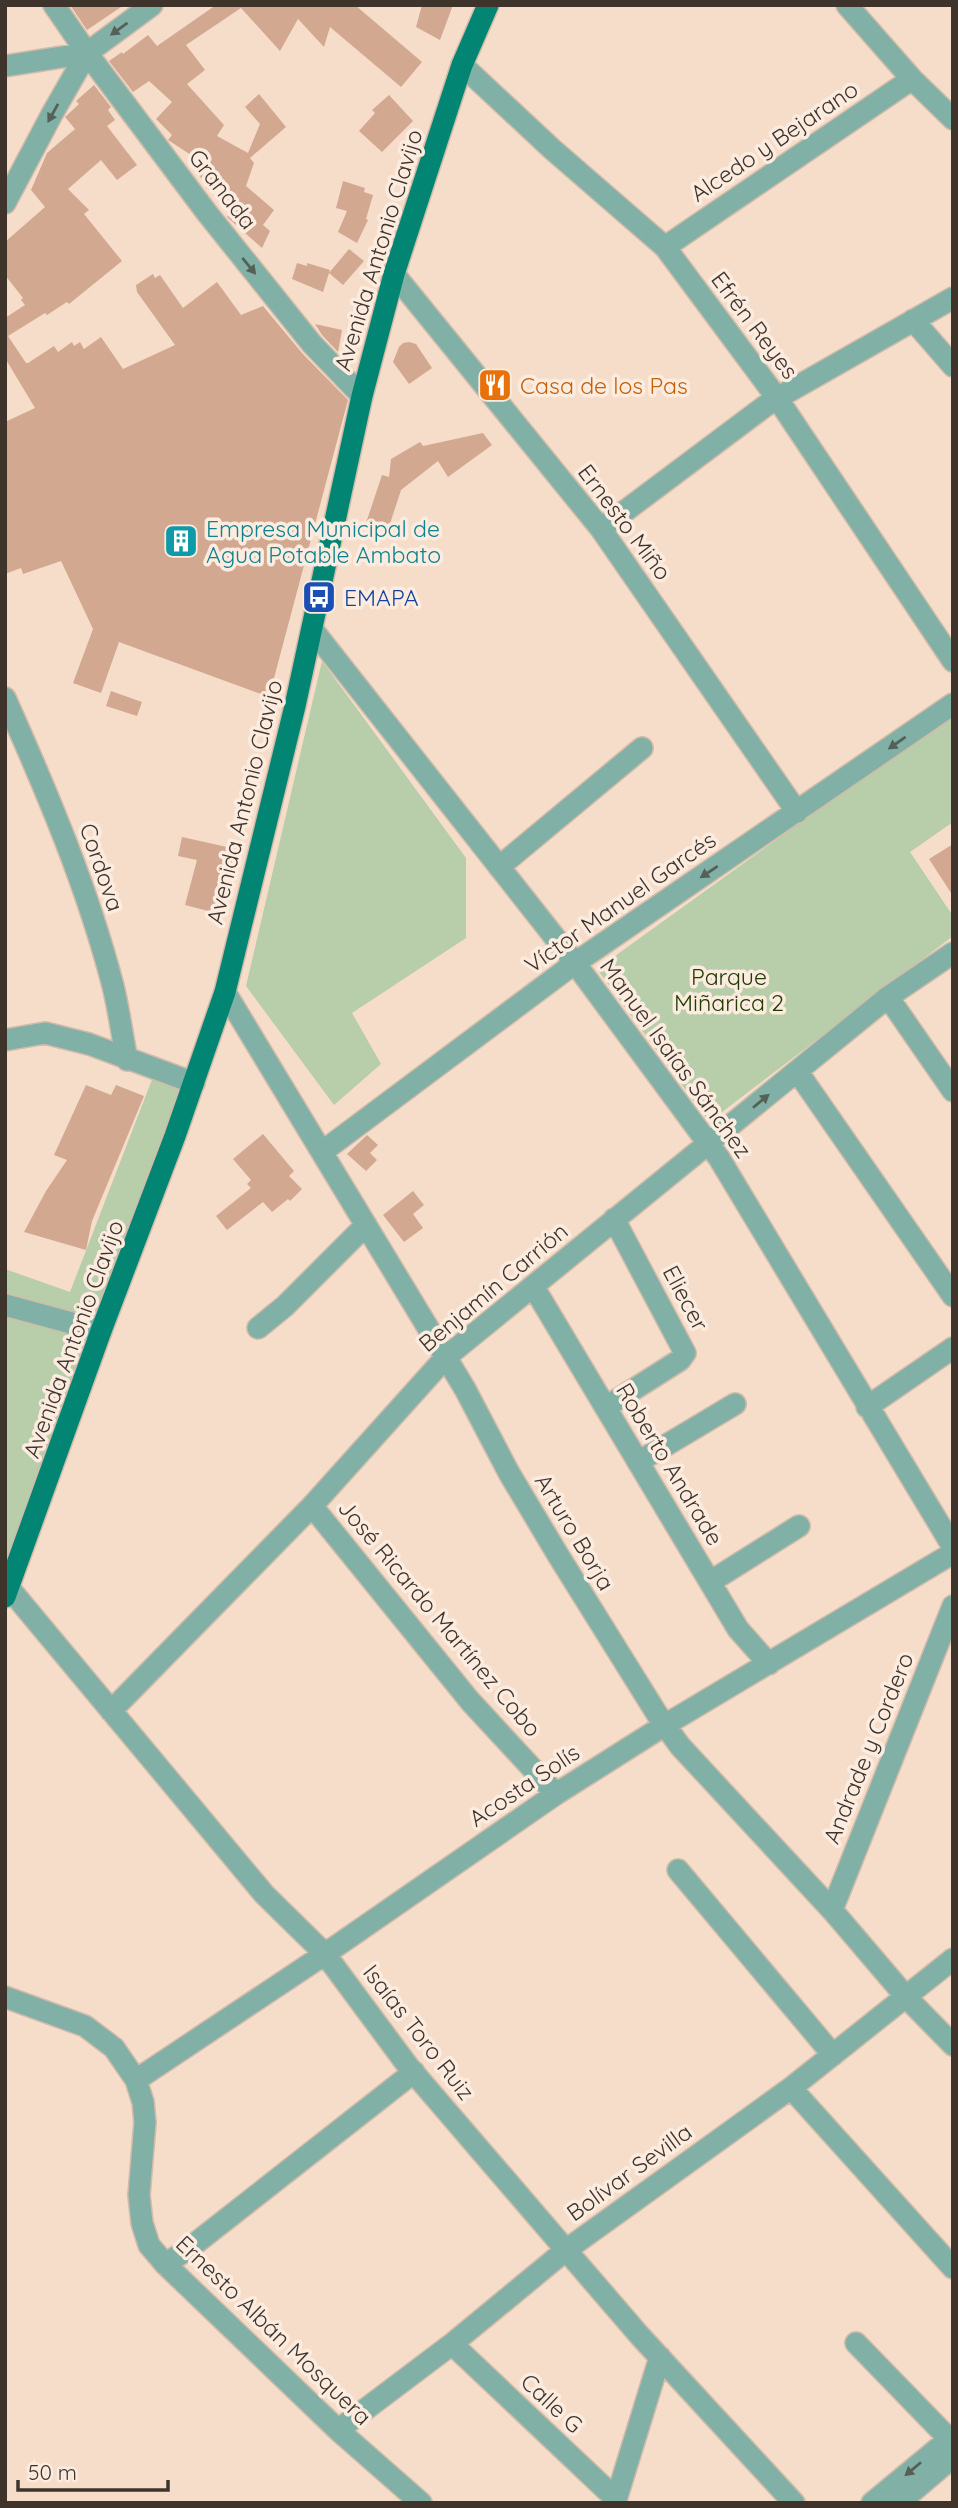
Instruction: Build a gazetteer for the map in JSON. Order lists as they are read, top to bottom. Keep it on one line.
{"streets":{"main road":["Avenida Antonio Clavijo"],"street":["Alcedo y Bejarano","Granada","Efrén Reyes","Ernesto Miño","Cordova","Víctor Manuel Garcés","Manuel Isaías Sánchez","Benjamín Carrión","Eliecer","Roberto Andrade","Arturo Borja","José Ricardo Martínez Cobo","Andrade y Cordero","Acosta Solís","Isaías Toro Ruiz","Bolívar Sevilla","Ernesto Albán Mosquera","Calle G"]},"crossings":[["Alcedo y Bejarano","Efrén Reyes"],["Granada","Avenida Antonio Clavijo"],["Avenida Antonio Clavijo","Efrén Reyes"],["Avenida Antonio Clavijo","Ernesto Miño"],["Avenida Antonio Clavijo","Manuel Isaías Sánchez"],["Avenida Antonio Clavijo","Arturo Borja"],["Avenida Antonio Clavijo","Isaías Toro Ruiz"],["Ernesto Miño","Víctor Manuel Garcés"],["Víctor Manuel Garcés","Manuel Isaías Sánchez"],["Víctor Manuel Garcés","Arturo Borja"],["Manuel Isaías Sánchez","Benjamín Carrión"],["Benjamín Carrión","Eliecer"],["Benjamín Carrión","Roberto Andrade"],["Benjamín Carrión","Arturo Borja"],["Benjamín Carrión","José Ricardo Martínez Cobo"],["Benjamín Carrión","Isaías Toro Ruiz"],["Eliecer","Roberto Andrade"],["Roberto Andrade","Acosta Solís"],["Arturo Borja","Andrade y Cordero"],["Arturo Borja","Acosta Solís"],["Arturo Borja","Bolívar Sevilla"],["José Ricardo Martínez Cobo","Acosta Solís"],["Acosta Solís","Isaías Toro Ruiz"],["Acosta Solís","Ernesto Albán Mosquera"],["Isaías Toro Ruiz","Bolívar Sevilla"],["Bolívar Sevilla","Ernesto Albán Mosquera"],["Bolívar Sevilla","Calle G"]],"one_way":["Granada"],"parks":["Parque Miñarica 2"],"places":{"restaurant":["Casa de los Pas"],"building":["Empresa Municipal de Agua Potable Ambato"],"bus stop":["EMAPA"]},"scale_bar":"50 m"}
